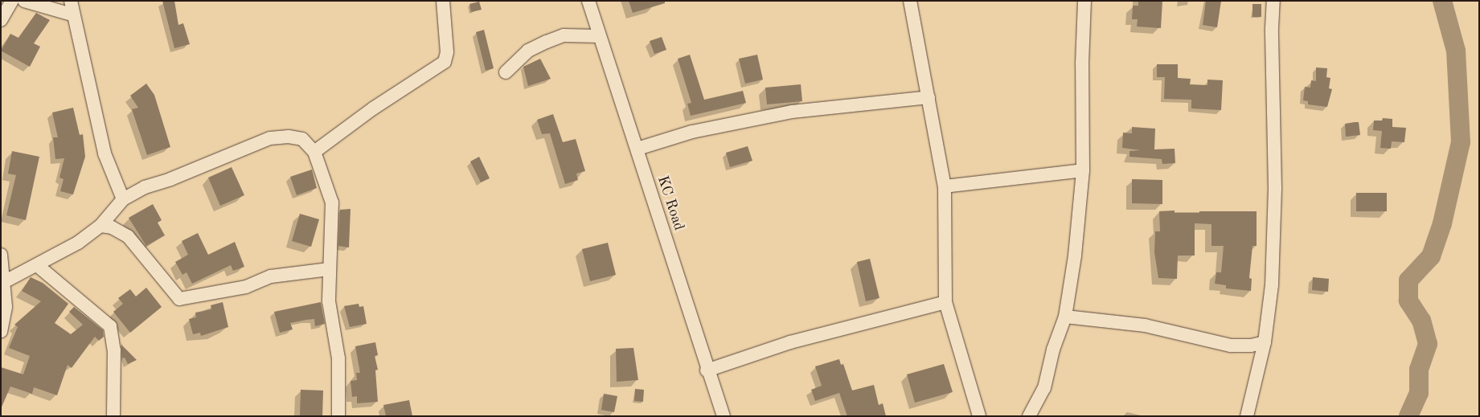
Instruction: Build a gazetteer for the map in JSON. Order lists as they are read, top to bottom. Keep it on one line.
{"streets":{"street":["KC Road"]}}
